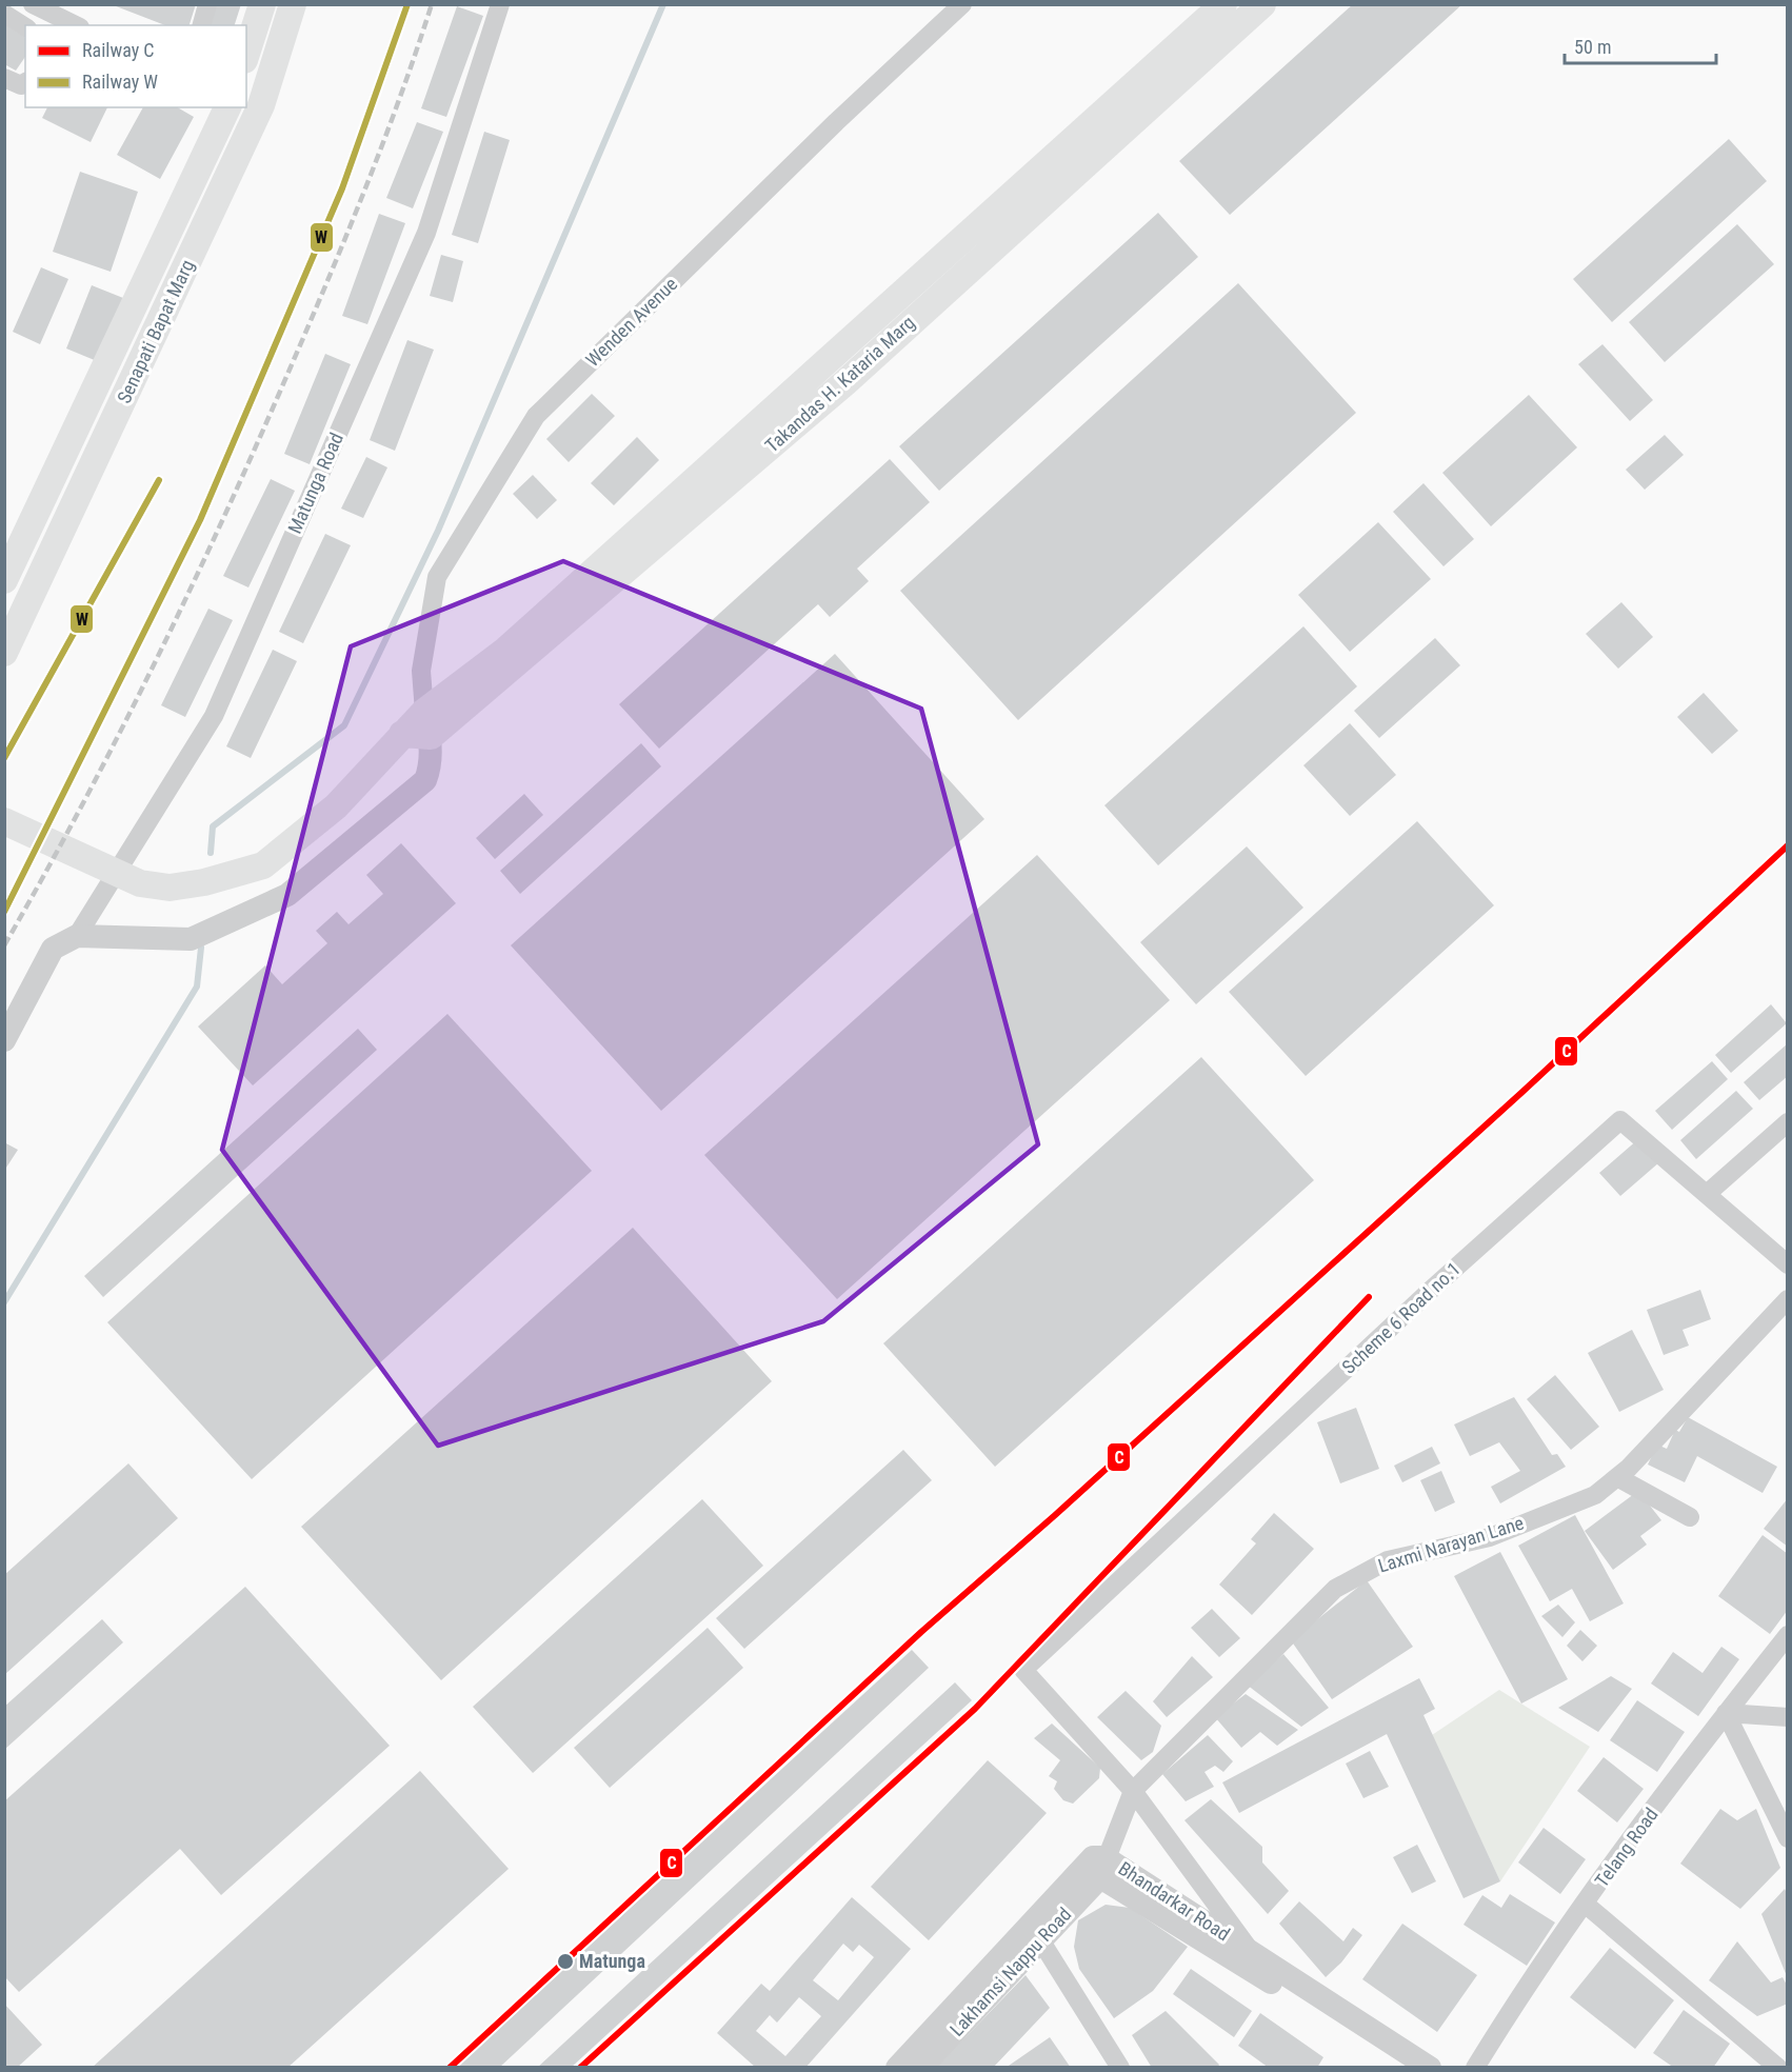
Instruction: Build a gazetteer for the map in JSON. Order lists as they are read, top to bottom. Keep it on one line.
{"streets":{"main road":["Senapati Bapat Marg","Takandas H. Kataria Marg"],"street":["Wenden Avenue","Matunga Road","Scheme 6 Road no.1","Laxmi Narayan Lane","Telang Road","Bhandarkar Road","Lakhamsi Nappu Road"]},"crossings":[["Wenden Avenue","Takandas H. Kataria Marg"],["Scheme 6 Road no.1","Laxmi Narayan Lane"],["Laxmi Narayan Lane","Bhandarkar Road"],["Laxmi Narayan Lane","Lakhamsi Nappu Road"],["Bhandarkar Road","Lakhamsi Nappu Road"]],"places":["Matunga"],"lines":["rail line W","rail line C"],"legend":["Railway C","Railway W"],"scale_bar":"50 m"}
